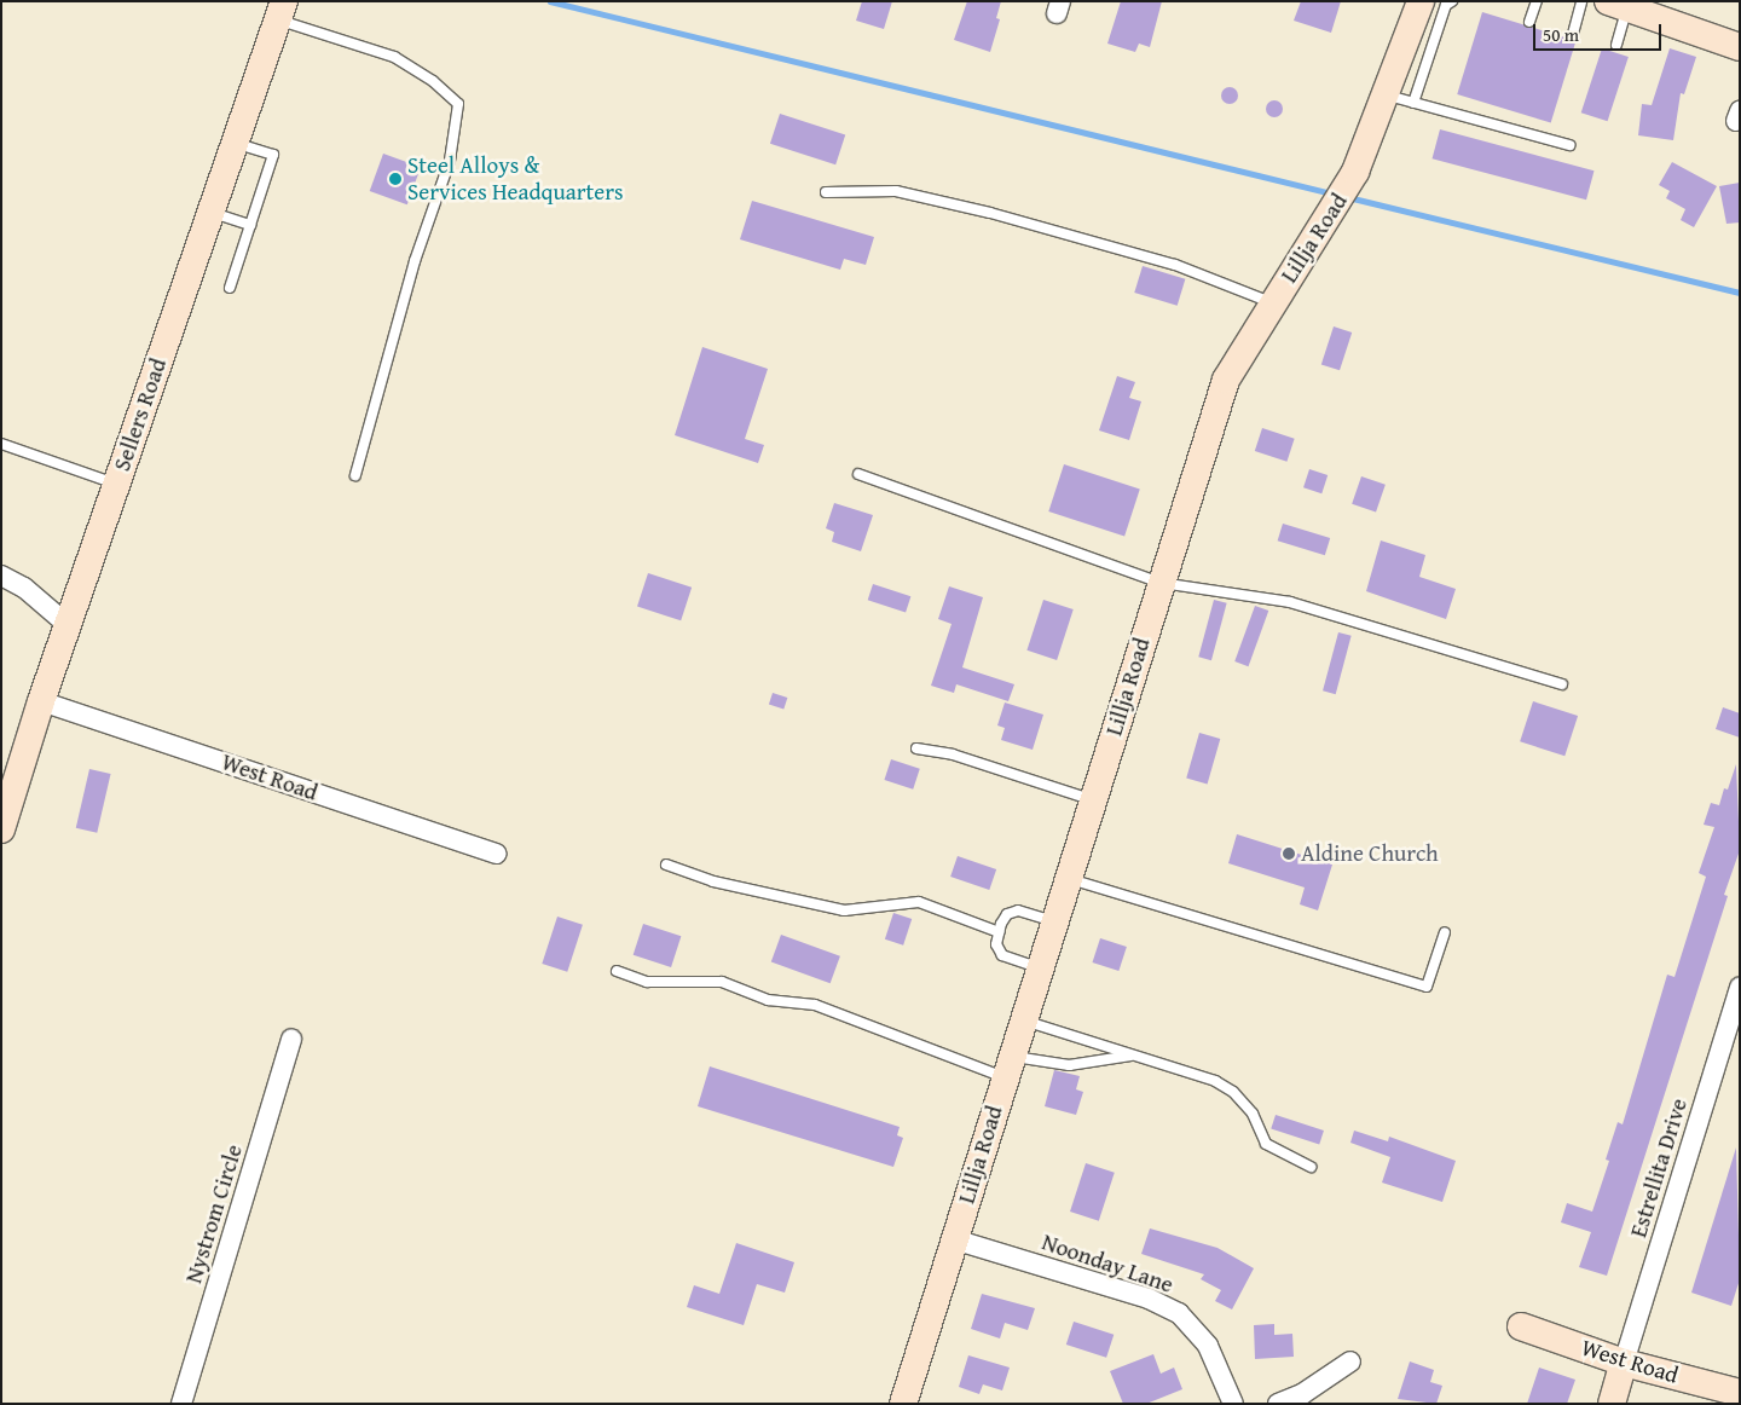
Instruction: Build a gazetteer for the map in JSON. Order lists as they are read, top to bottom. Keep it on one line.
{"streets":{"street":["Lillja Road","Sellers Road","West Road","Estrellita Drive","Nystrom Circle","Noonday Lane"]},"crossings":[["Lillja Road","Noonday Lane"],["Sellers Road","West Road"],["West Road","Estrellita Drive"]],"places":["Steel Alloys & Services Headquarters","Aldine Church"],"scale_bar":"50 m"}
